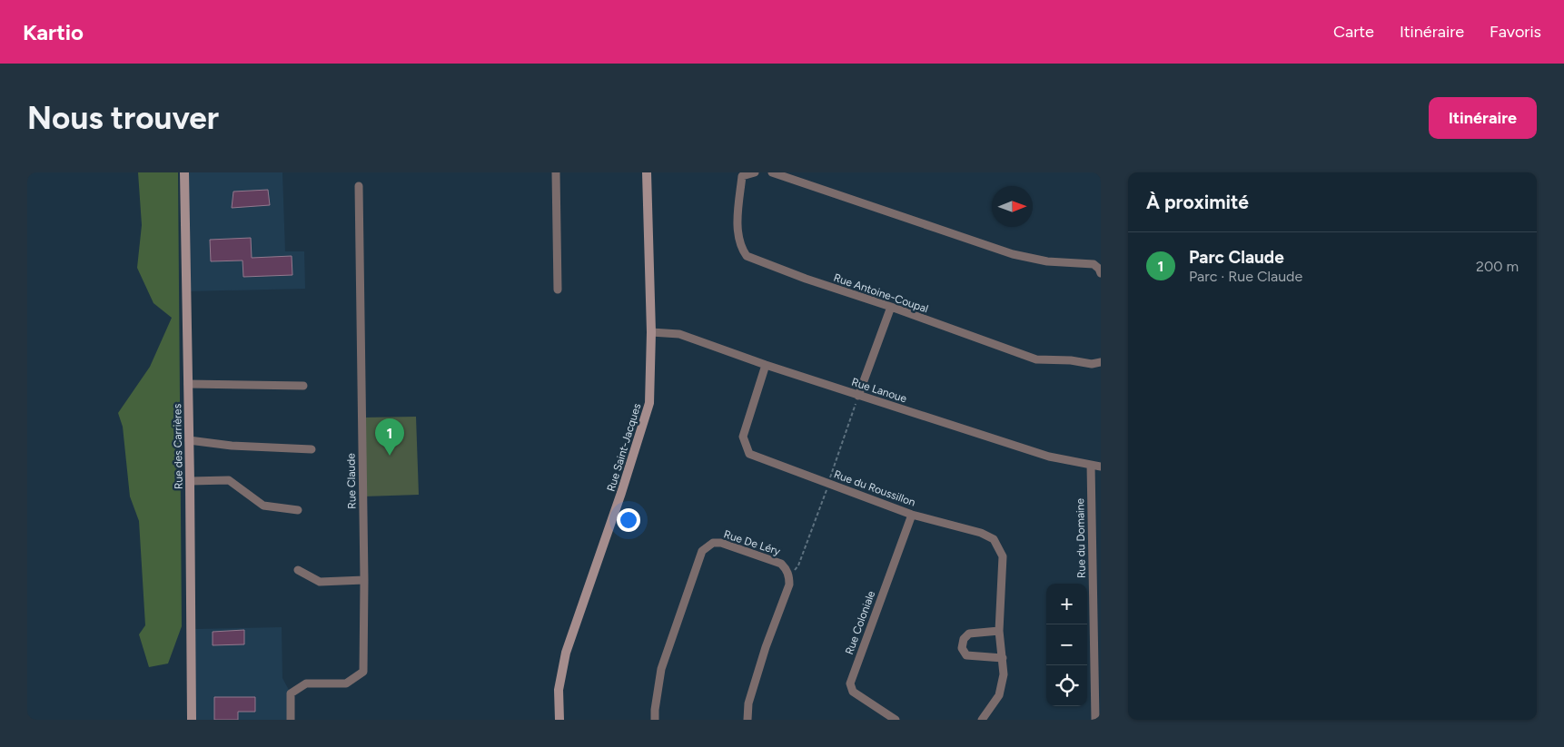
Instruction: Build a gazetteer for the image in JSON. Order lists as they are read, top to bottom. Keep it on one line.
{"streets":{"street":["Rue Antoine-Coupal","Rue Lanoue","Rue des Carrières","Rue Saint-Jacques","Rue Claude","Rue du Roussillon","Rue du Domaine","Rue De Léry","Rue Coloniale"]},"crossings":[["Rue Lanoue","Rue Saint-Jacques"],["Rue Lanoue","Rue du Roussillon"],["Rue Lanoue","Rue du Domaine"],["Rue du Roussillon","Rue Coloniale"]],"north":"right","page":{"header":"Kartio","nav":["Carte","Itinéraire","Favoris"],"buttons":"Itinéraire","title":"Nous trouver","heading":"À proximité","list":[{"mark":"1","name":"Parc Claude","note":"Parc · Rue Claude","value":"200 m"}],"pins":"1","map_buttons":["+","−"]}}
